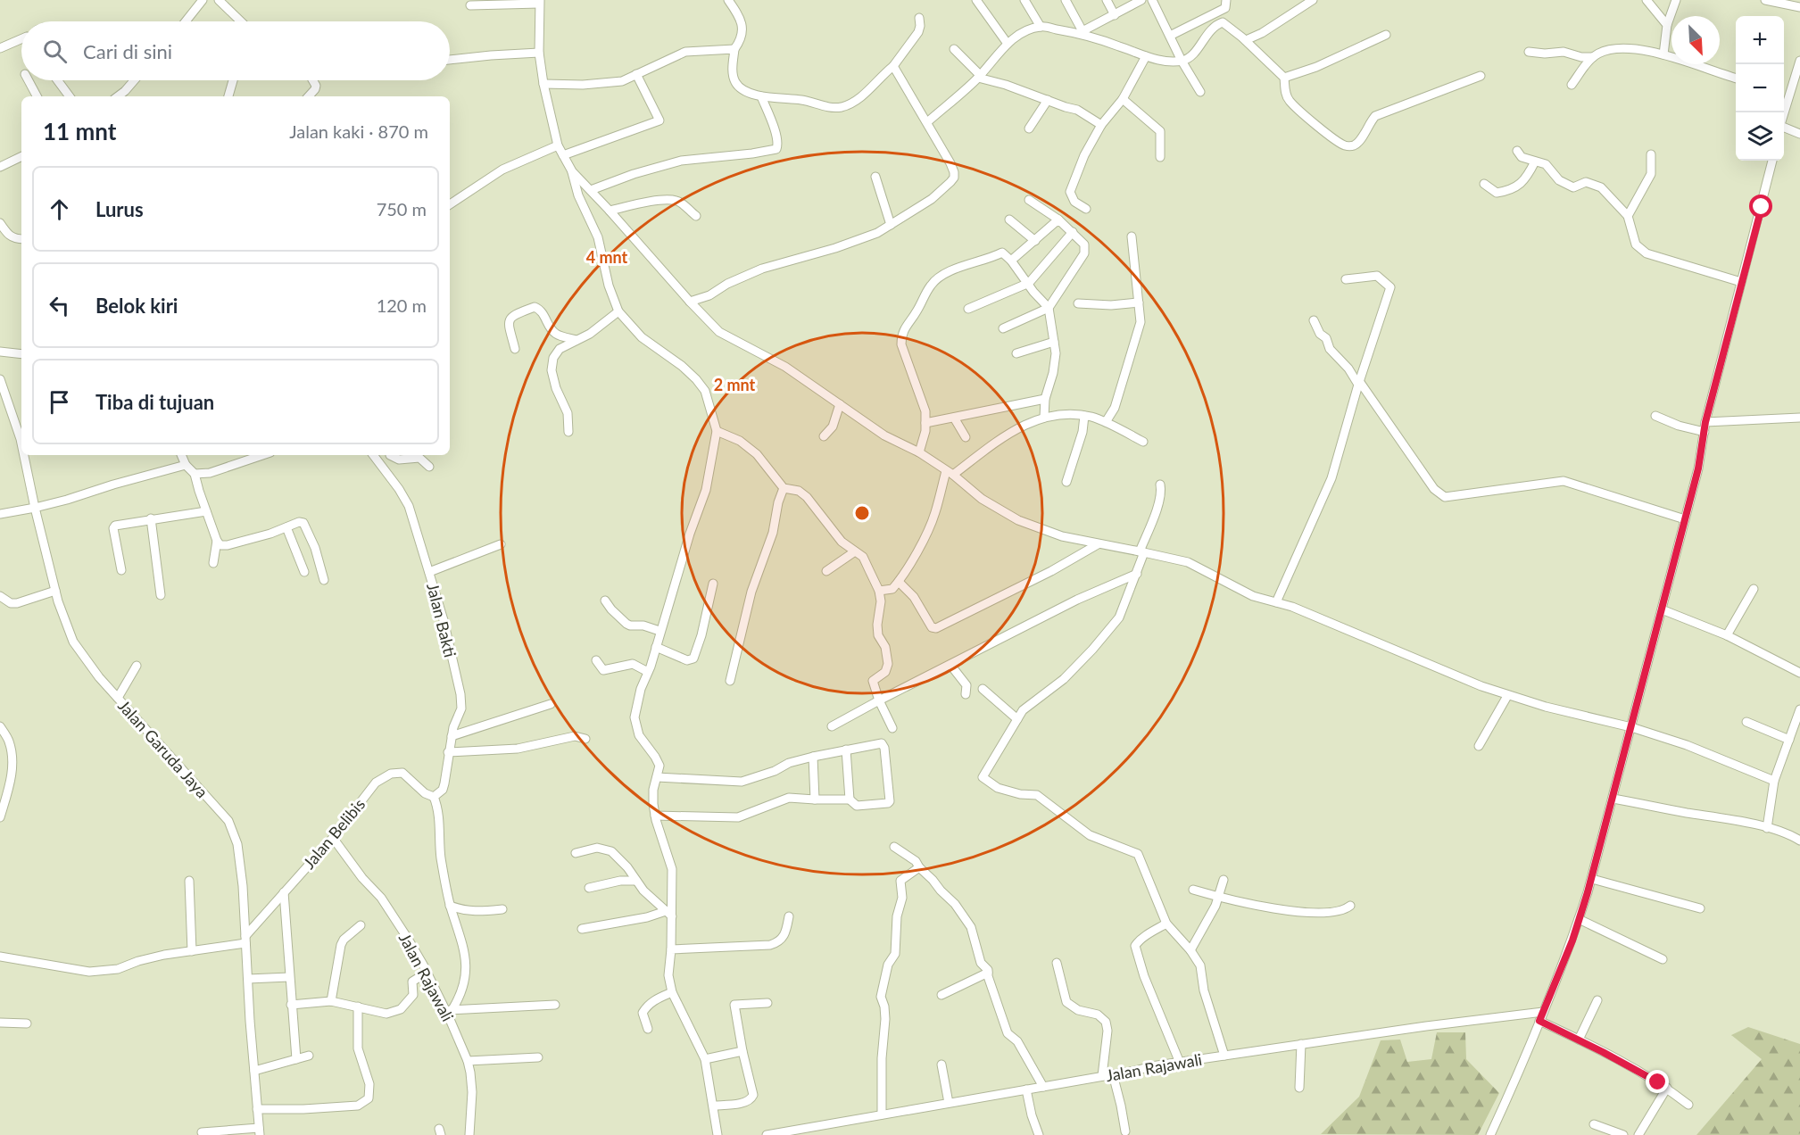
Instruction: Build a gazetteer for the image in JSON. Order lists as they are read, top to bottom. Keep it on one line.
{"streets":{"street":["Jalan Bakti","Jalan Garuda Jaya","Jalan Belibis","Jalan Rajawali"]},"crossings":[["Jalan Bakti","Jalan Belibis"],["Jalan Garuda Jaya","Jalan Belibis"],["Jalan Belibis","Jalan Rajawali"]],"north":"bottom right","page":{"map_buttons":["+","−"],"search":"Cari di sini","heading":["11 mnt","Jalan kaki · 870 m"],"list":[["Lurus","750 m"],["Belok kiri","120 m"],"Tiba di tujuan"]},"rings":["4 mnt","2 mnt"]}
